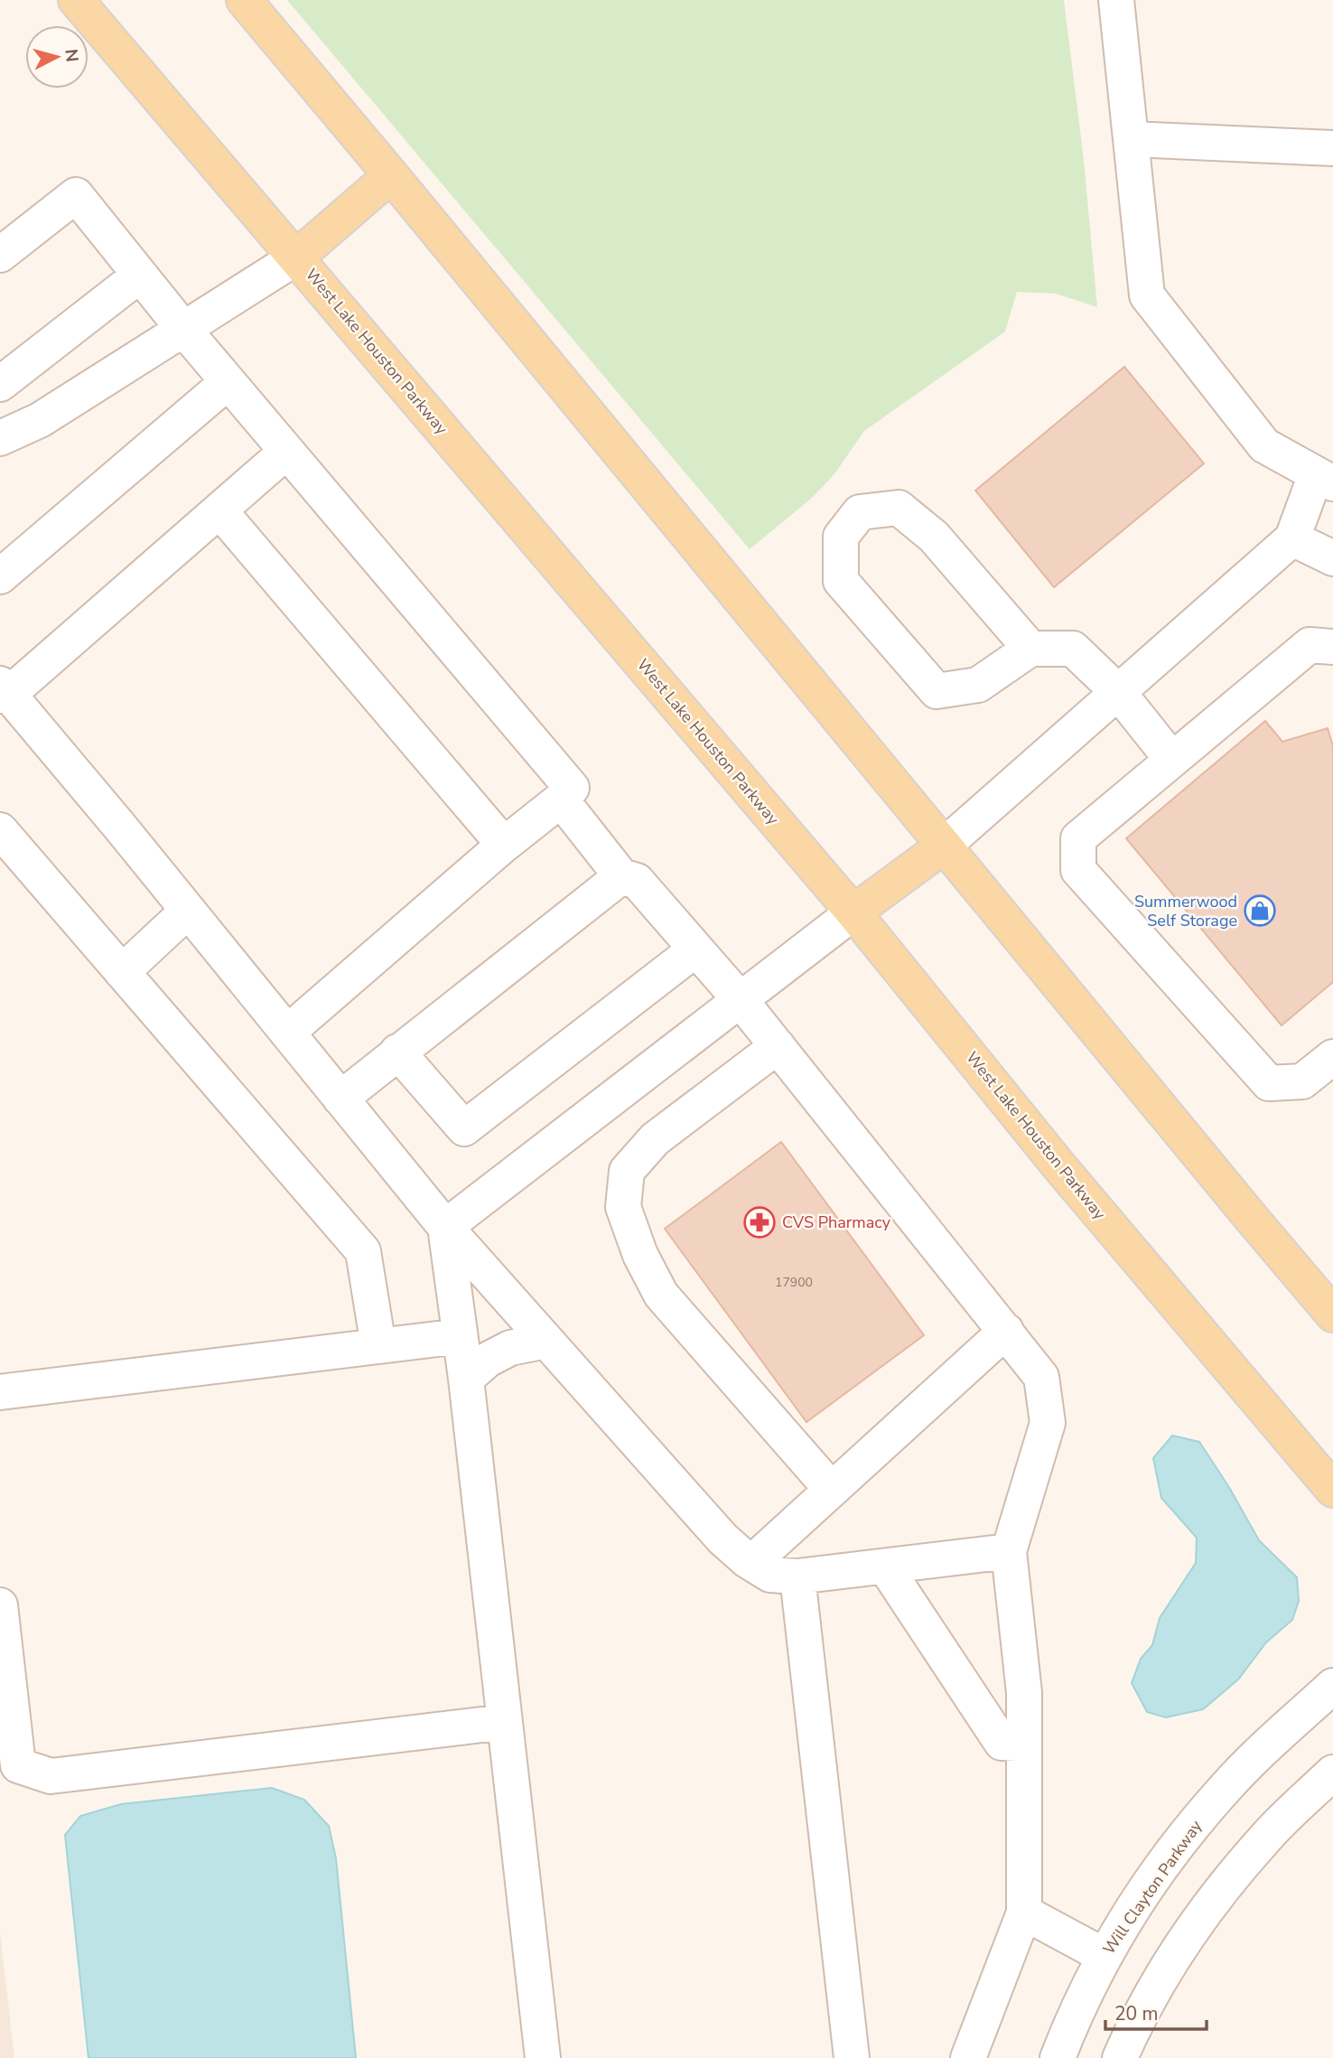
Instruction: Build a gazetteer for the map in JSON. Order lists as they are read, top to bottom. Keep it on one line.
{"streets":{"main road":["West Lake Houston Parkway"],"street":["Will Clayton Parkway"]},"places":{"shop":["Summerwood Self Storage"],"pharmacy":["CVS Pharmacy"]},"house_numbers":["17900"],"scale_bar":"20 m","north":"right"}
